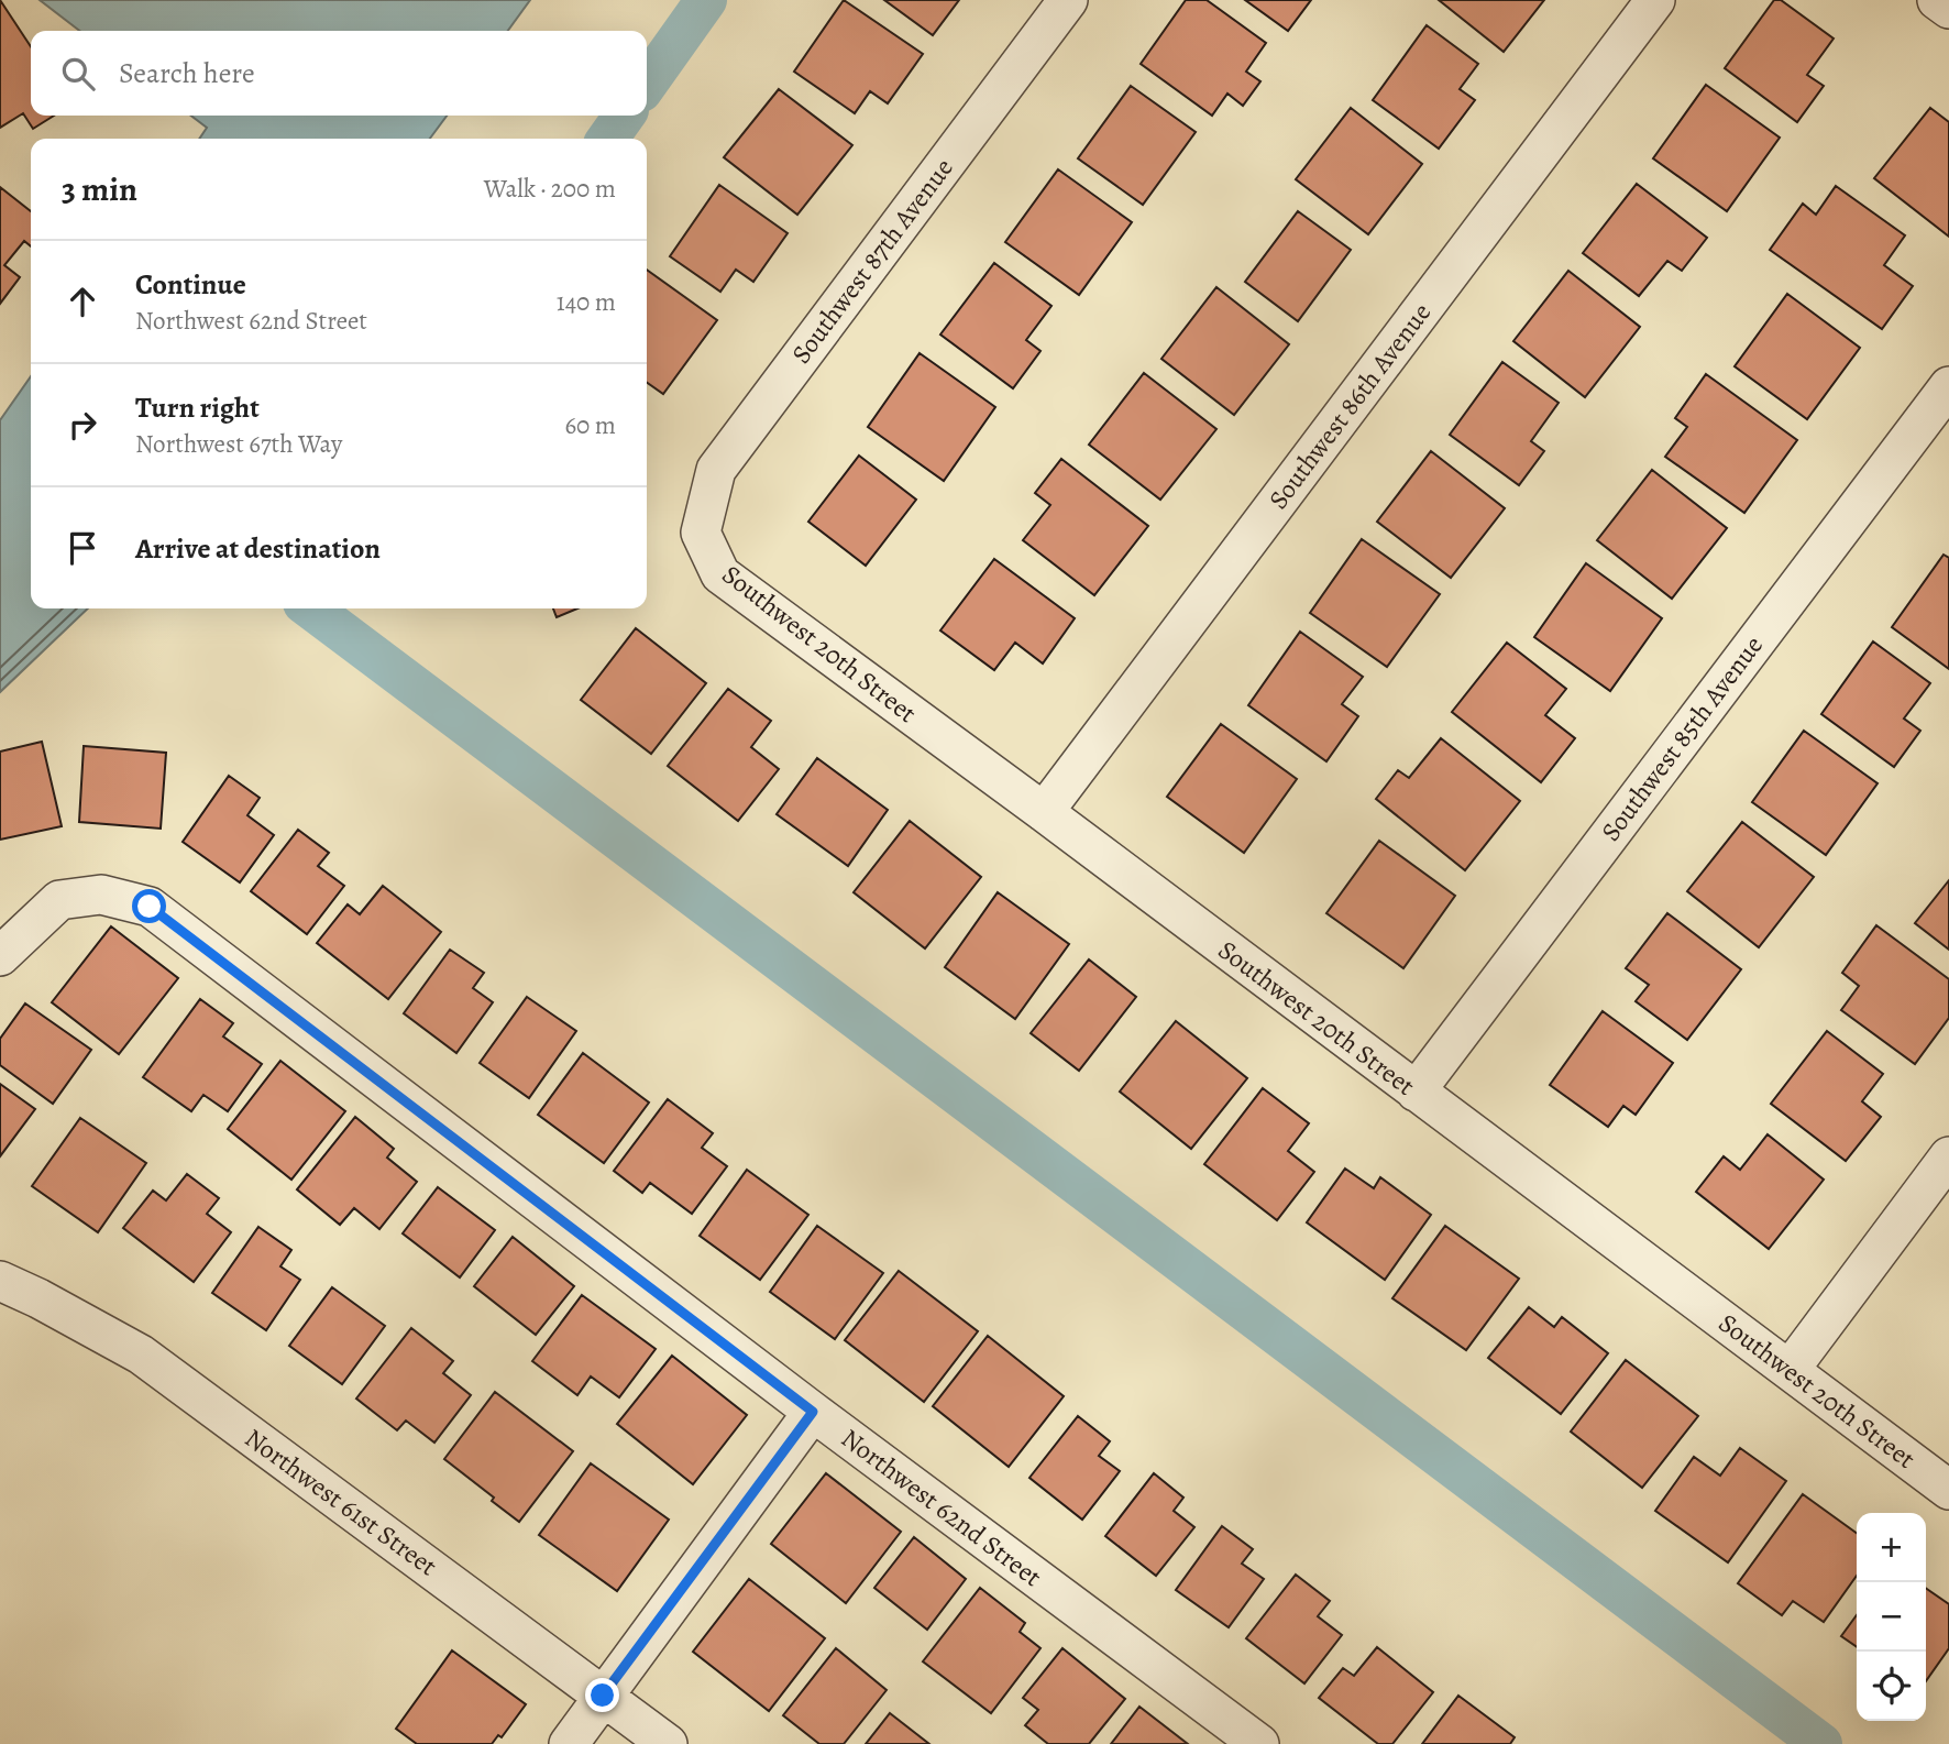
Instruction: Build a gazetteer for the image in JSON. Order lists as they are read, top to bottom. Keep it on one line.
{"streets":{"street":["Southwest 87th Avenue","Southwest 86th Avenue","Southwest 20th Street","Southwest 85th Avenue","Northwest 61st Street","Northwest 62nd Street"]},"crossings":[["Southwest 87th Avenue","Southwest 20th Street"],["Southwest 86th Avenue","Southwest 20th Street"],["Southwest 20th Street","Southwest 85th Avenue"]],"page":{"search":"Search here","heading":["3 min","Walk · 200 m"],"list":[["Continue","Northwest 62nd Street","140 m"],["Turn right","Northwest 67th Way","60 m"],"Arrive at destination"],"map_buttons":["+","−"]}}
